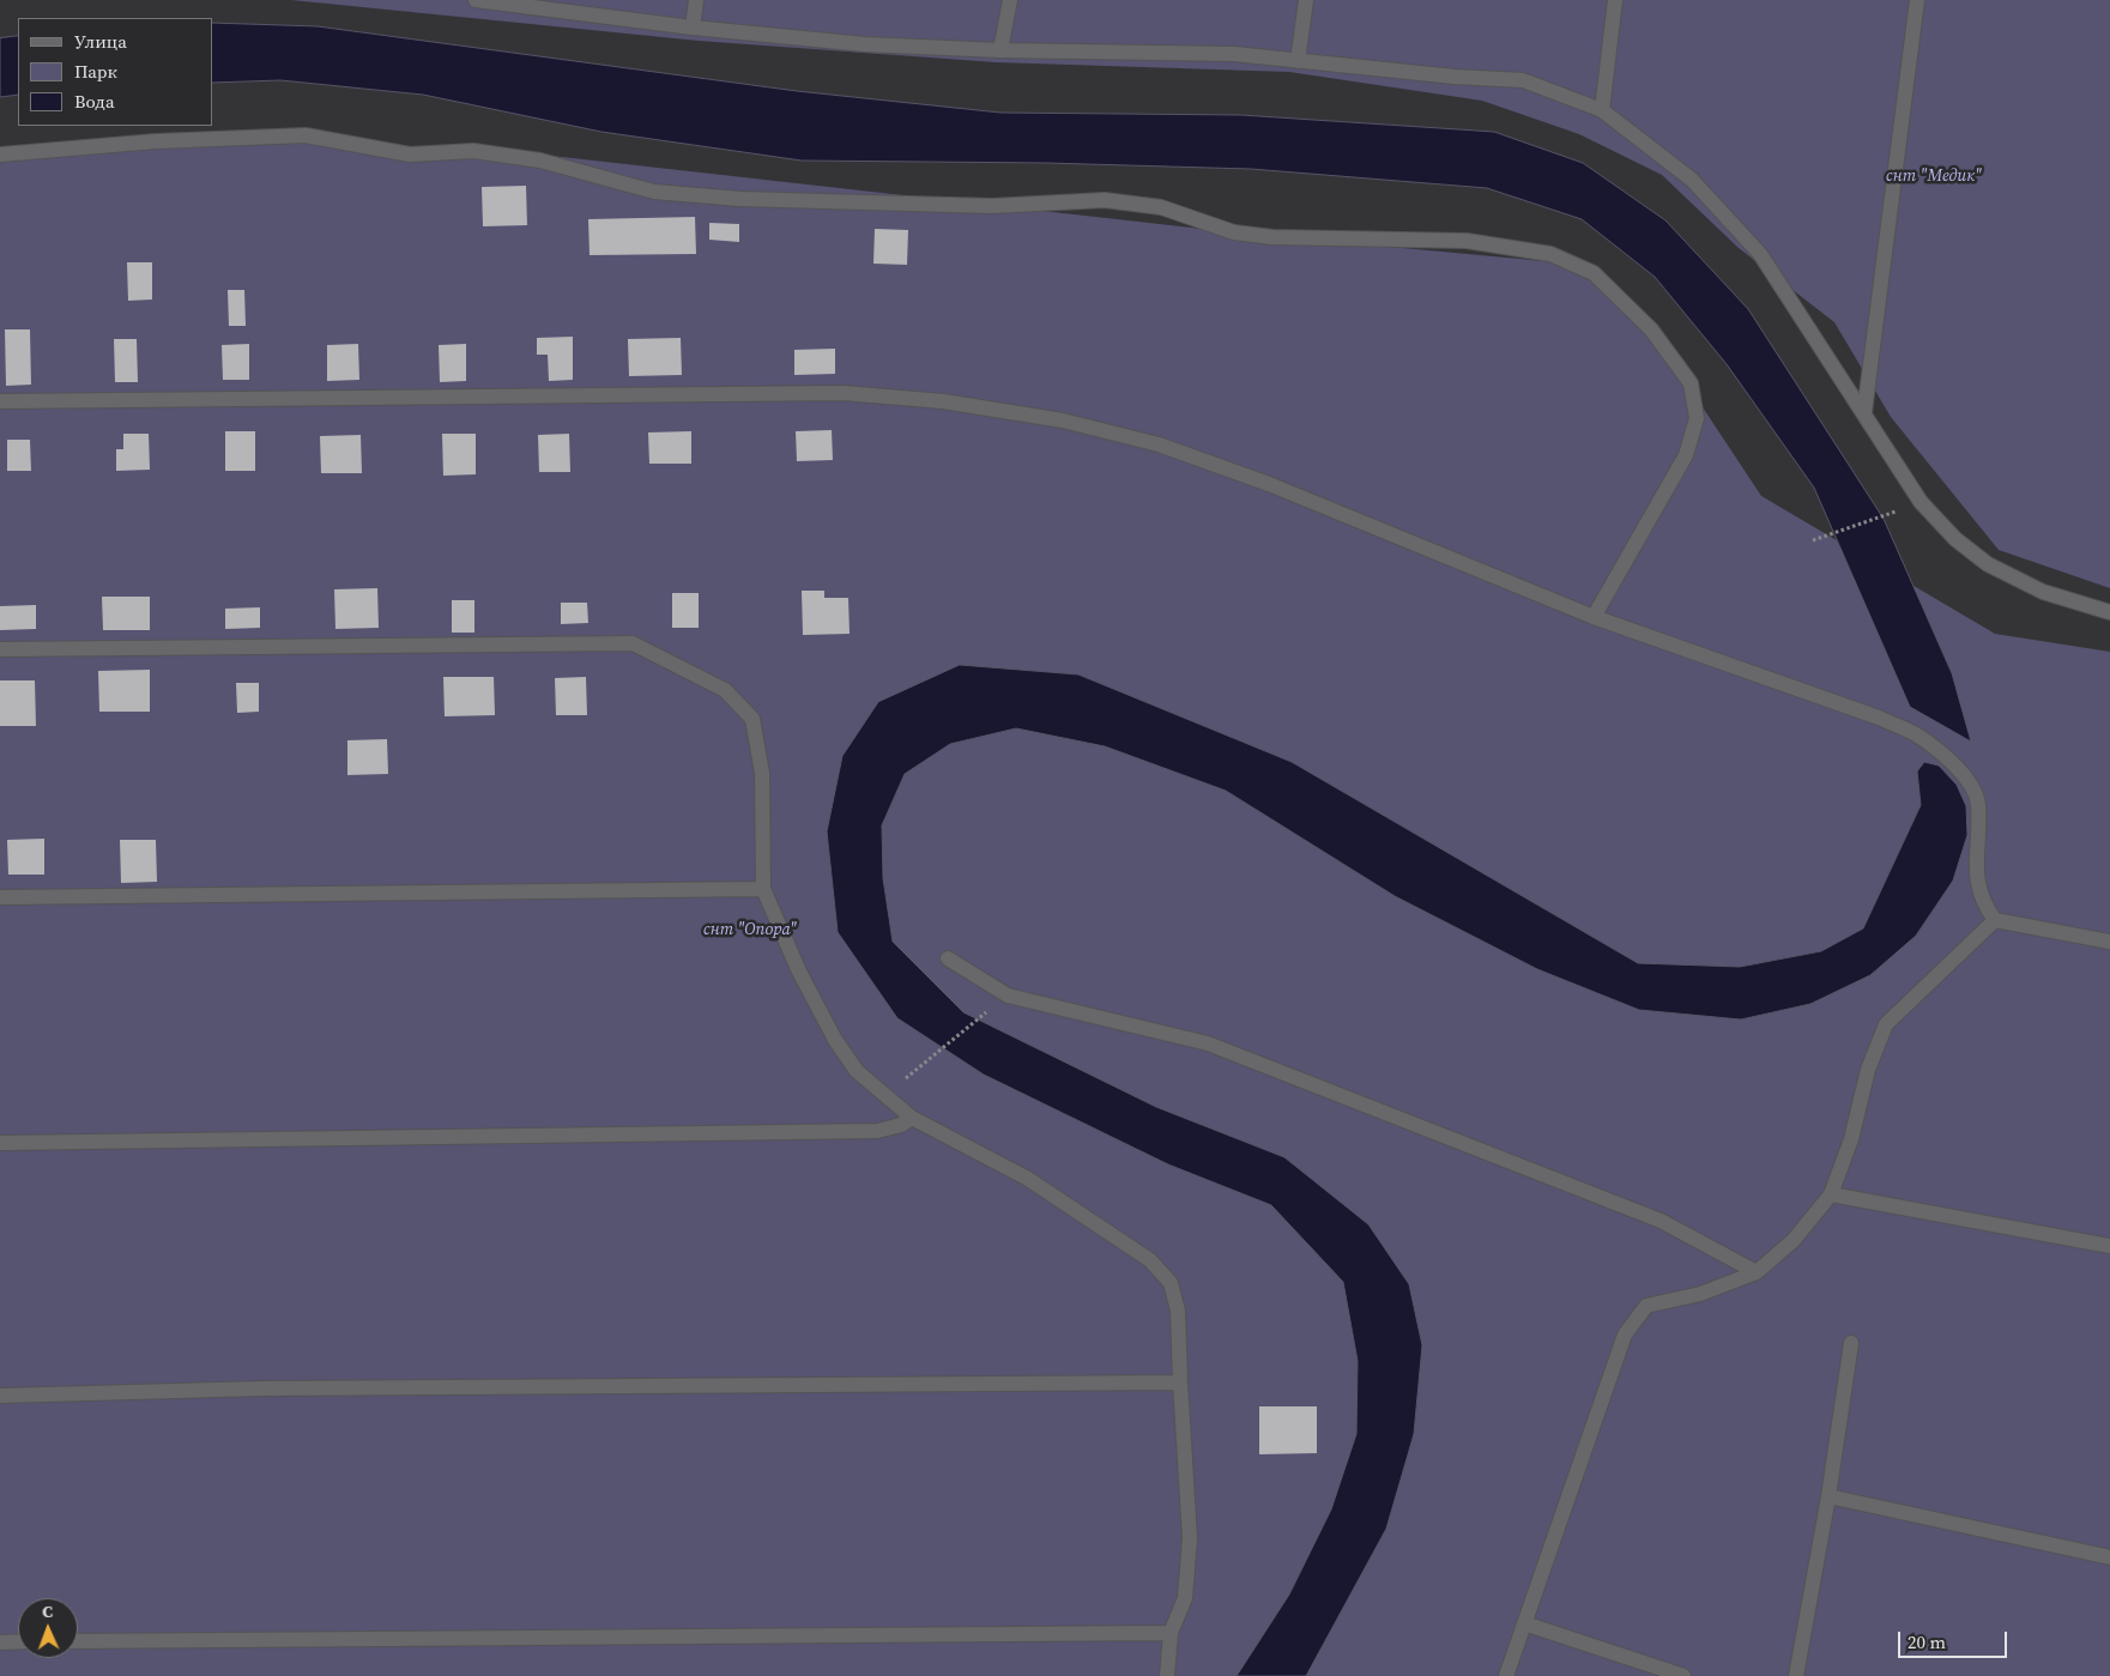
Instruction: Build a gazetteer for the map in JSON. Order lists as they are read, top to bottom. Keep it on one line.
{"parks":["снт \"Медик\"","снт \"Опора\""],"legend":["Улица","Парк","Вода"],"scale_bar":"20 m","north":"top"}
